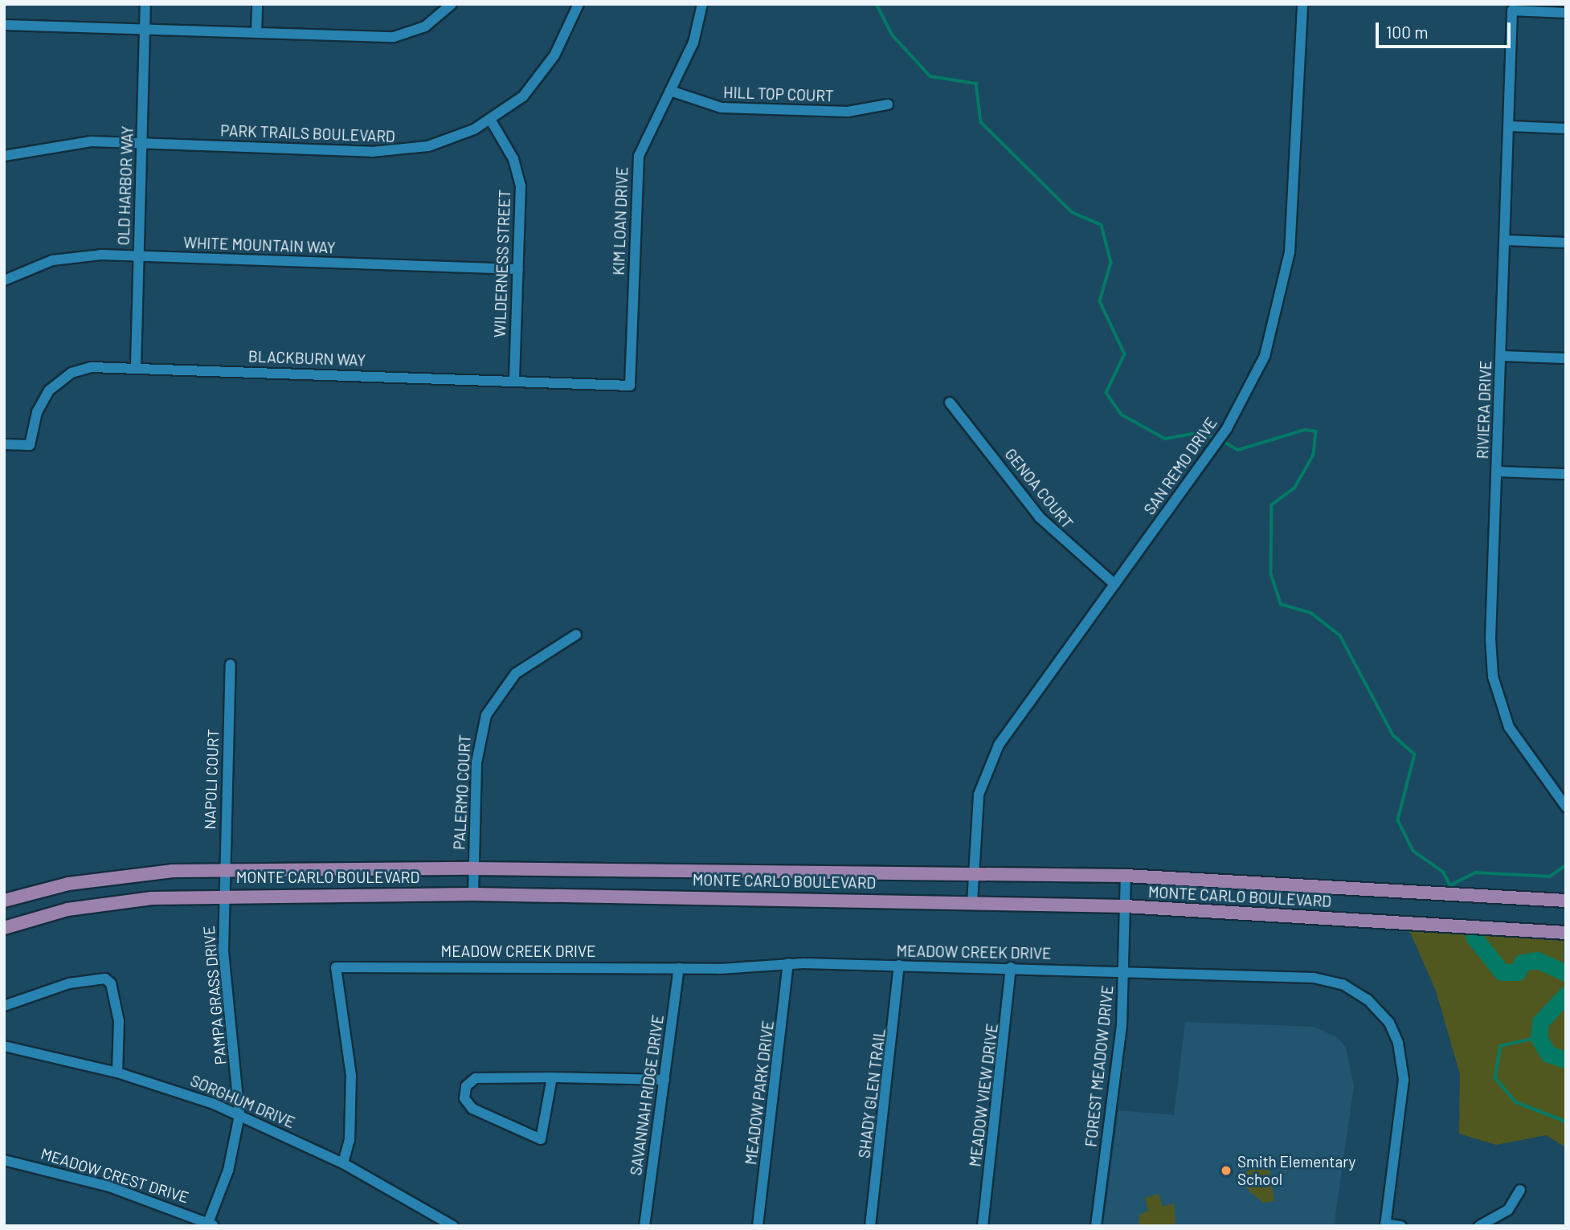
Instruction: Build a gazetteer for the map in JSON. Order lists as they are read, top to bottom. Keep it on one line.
{"streets":{"main road":["MONTE CARLO BOULEVARD"],"street":["HILL TOP COURT","PARK TRAILS BOULEVARD","OLD HARBOR WAY","KIM LOAN DRIVE","WHITE MOUNTAIN WAY","WILDERNESS STREET","BLACKBURN WAY","RIVIERA DRIVE","SAN REMO DRIVE","GENOA COURT","NAPOLI COURT","PALERMO COURT","MEADOW CREEK DRIVE","PAMPA GRASS DRIVE","FOREST MEADOW DRIVE","MEADOW PARK DRIVE","SHADY GLEN TRAIL","SAVANNAH RIDGE DRIVE","MEADOW VIEW DRIVE","SORGHUM DRIVE","MEADOW CREST DRIVE"]},"crossings":[["HILL TOP COURT","KIM LOAN DRIVE"],["PARK TRAILS BOULEVARD","OLD HARBOR WAY"],["PARK TRAILS BOULEVARD","WILDERNESS STREET"],["OLD HARBOR WAY","WHITE MOUNTAIN WAY"],["OLD HARBOR WAY","BLACKBURN WAY"],["KIM LOAN DRIVE","BLACKBURN WAY"],["WHITE MOUNTAIN WAY","WILDERNESS STREET"],["WILDERNESS STREET","BLACKBURN WAY"],["SAN REMO DRIVE","GENOA COURT"],["SAN REMO DRIVE","MONTE CARLO BOULEVARD"],["NAPOLI COURT","MONTE CARLO BOULEVARD"],["NAPOLI COURT","PAMPA GRASS DRIVE"],["PALERMO COURT","MONTE CARLO BOULEVARD"],["MONTE CARLO BOULEVARD","PAMPA GRASS DRIVE"],["MONTE CARLO BOULEVARD","FOREST MEADOW DRIVE"],["MEADOW CREEK DRIVE","FOREST MEADOW DRIVE"],["MEADOW CREEK DRIVE","MEADOW PARK DRIVE"],["MEADOW CREEK DRIVE","SHADY GLEN TRAIL"],["MEADOW CREEK DRIVE","SAVANNAH RIDGE DRIVE"],["MEADOW CREEK DRIVE","MEADOW VIEW DRIVE"],["MEADOW CREEK DRIVE","SORGHUM DRIVE"],["PAMPA GRASS DRIVE","SORGHUM DRIVE"],["PAMPA GRASS DRIVE","MEADOW CREST DRIVE"]],"places":["Smith Elementary School"],"scale_bar":"100 m"}
